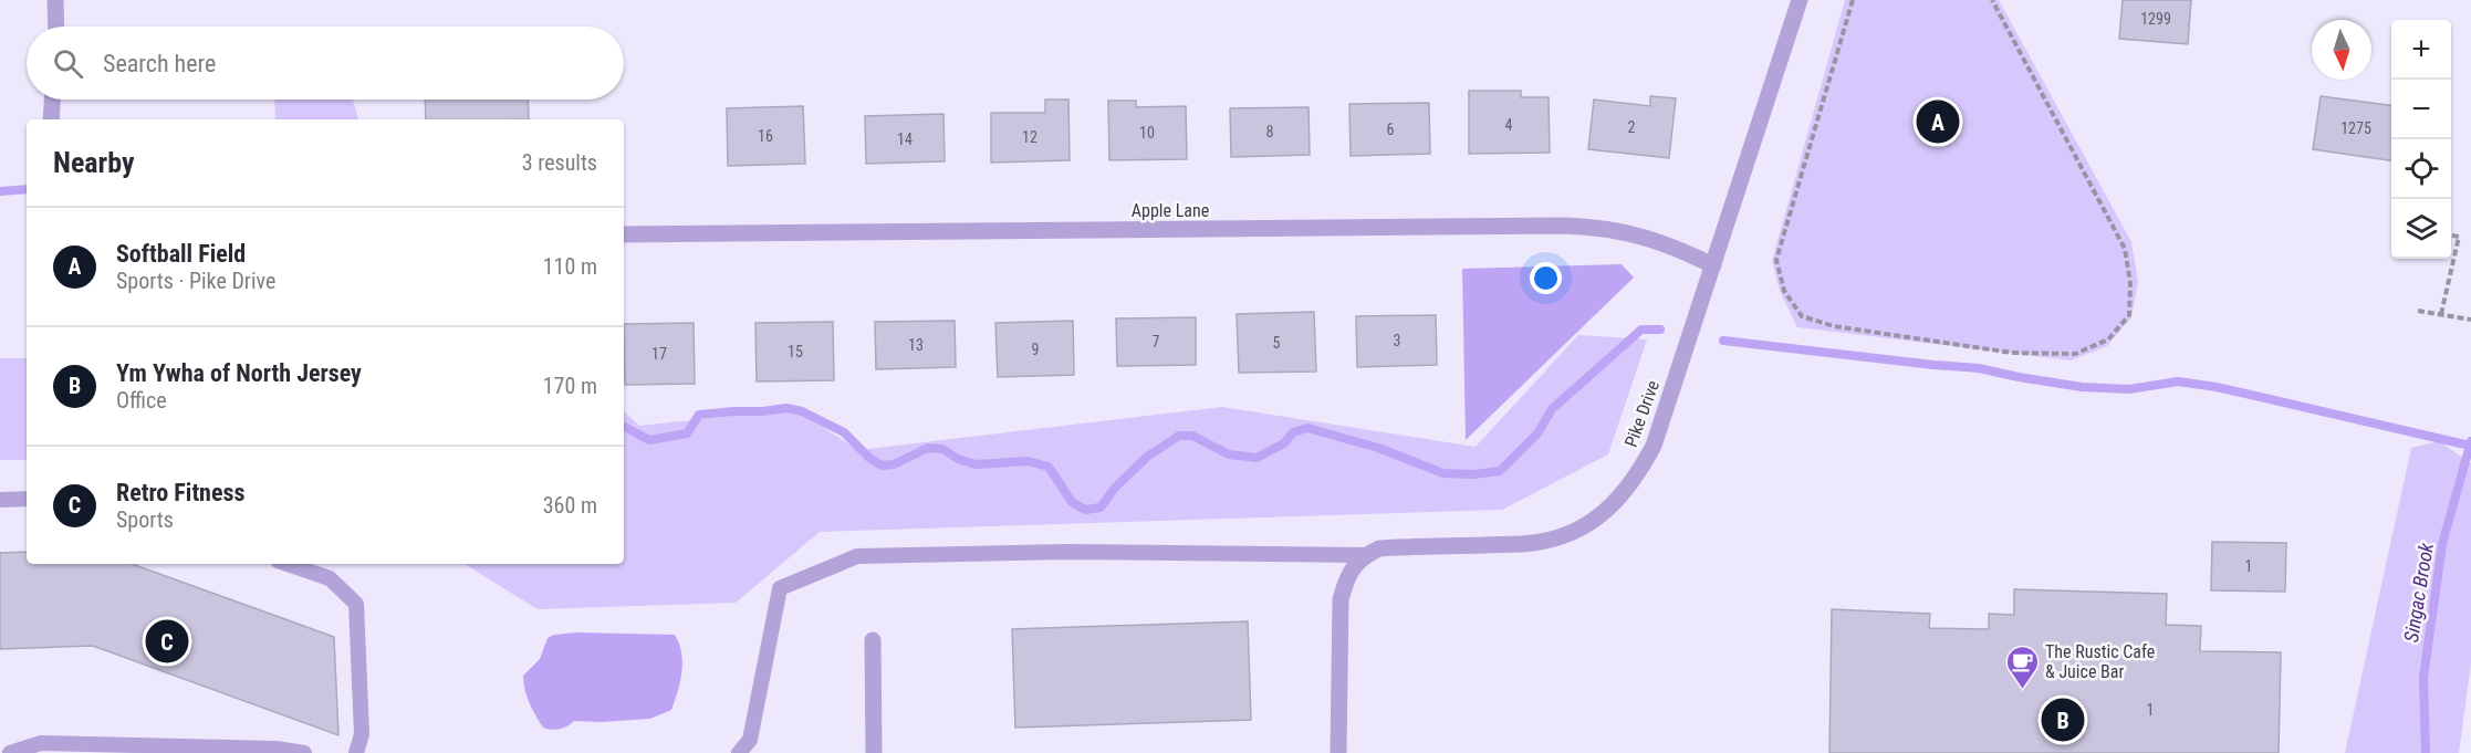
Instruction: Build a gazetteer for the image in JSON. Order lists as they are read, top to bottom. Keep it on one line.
{"streets":{"street":["Apple Lane","Pike Drive"]},"crossings":[["Apple Lane","Pike Drive"]],"water":["Singac Brook"],"places":{"cafe":["The Rustic Cafe & Juice Bar"]},"house_numbers":["1299","4","2","1275","6","8","10","16","12","14","3","7","5","13","9","15","17","1","1"],"north":"bottom","page":{"map_buttons":["+","−"],"search":"Search here","pins":["A","C","B"],"heading":["Nearby","3 results"],"list":[{"mark":"A","name":"Softball Field","note":"Sports · Pike Drive","value":"110 m"},{"mark":"B","name":"Ym Ywha of North Jersey","note":"Office","value":"170 m"},{"mark":"C","name":"Retro Fitness","note":"Sports","value":"360 m"}]}}
